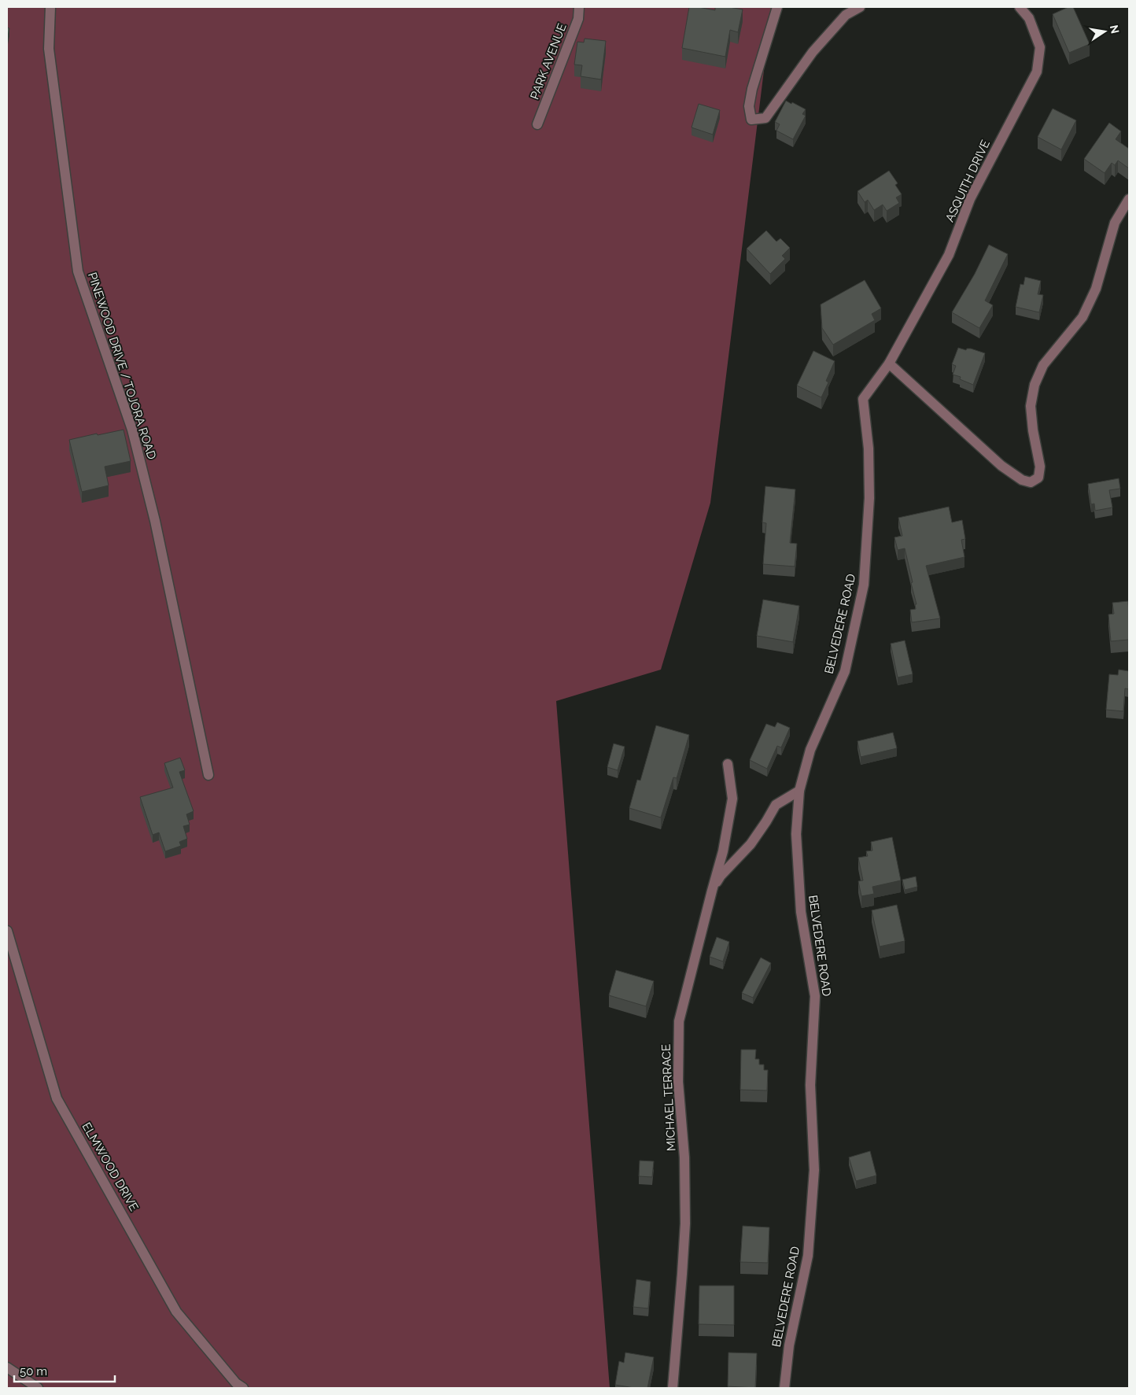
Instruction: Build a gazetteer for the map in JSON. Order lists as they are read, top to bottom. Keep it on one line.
{"streets":{"street":["PARK AVENUE","ASQUITH DRIVE","PINEWOOD DRIVE / TOJORA ROAD","BELVEDERE ROAD","MICHAEL TERRACE","ELMWOOD DRIVE"]},"crossings":[["ASQUITH DRIVE","BELVEDERE ROAD"]],"scale_bar":"50 m","north":"right"}
